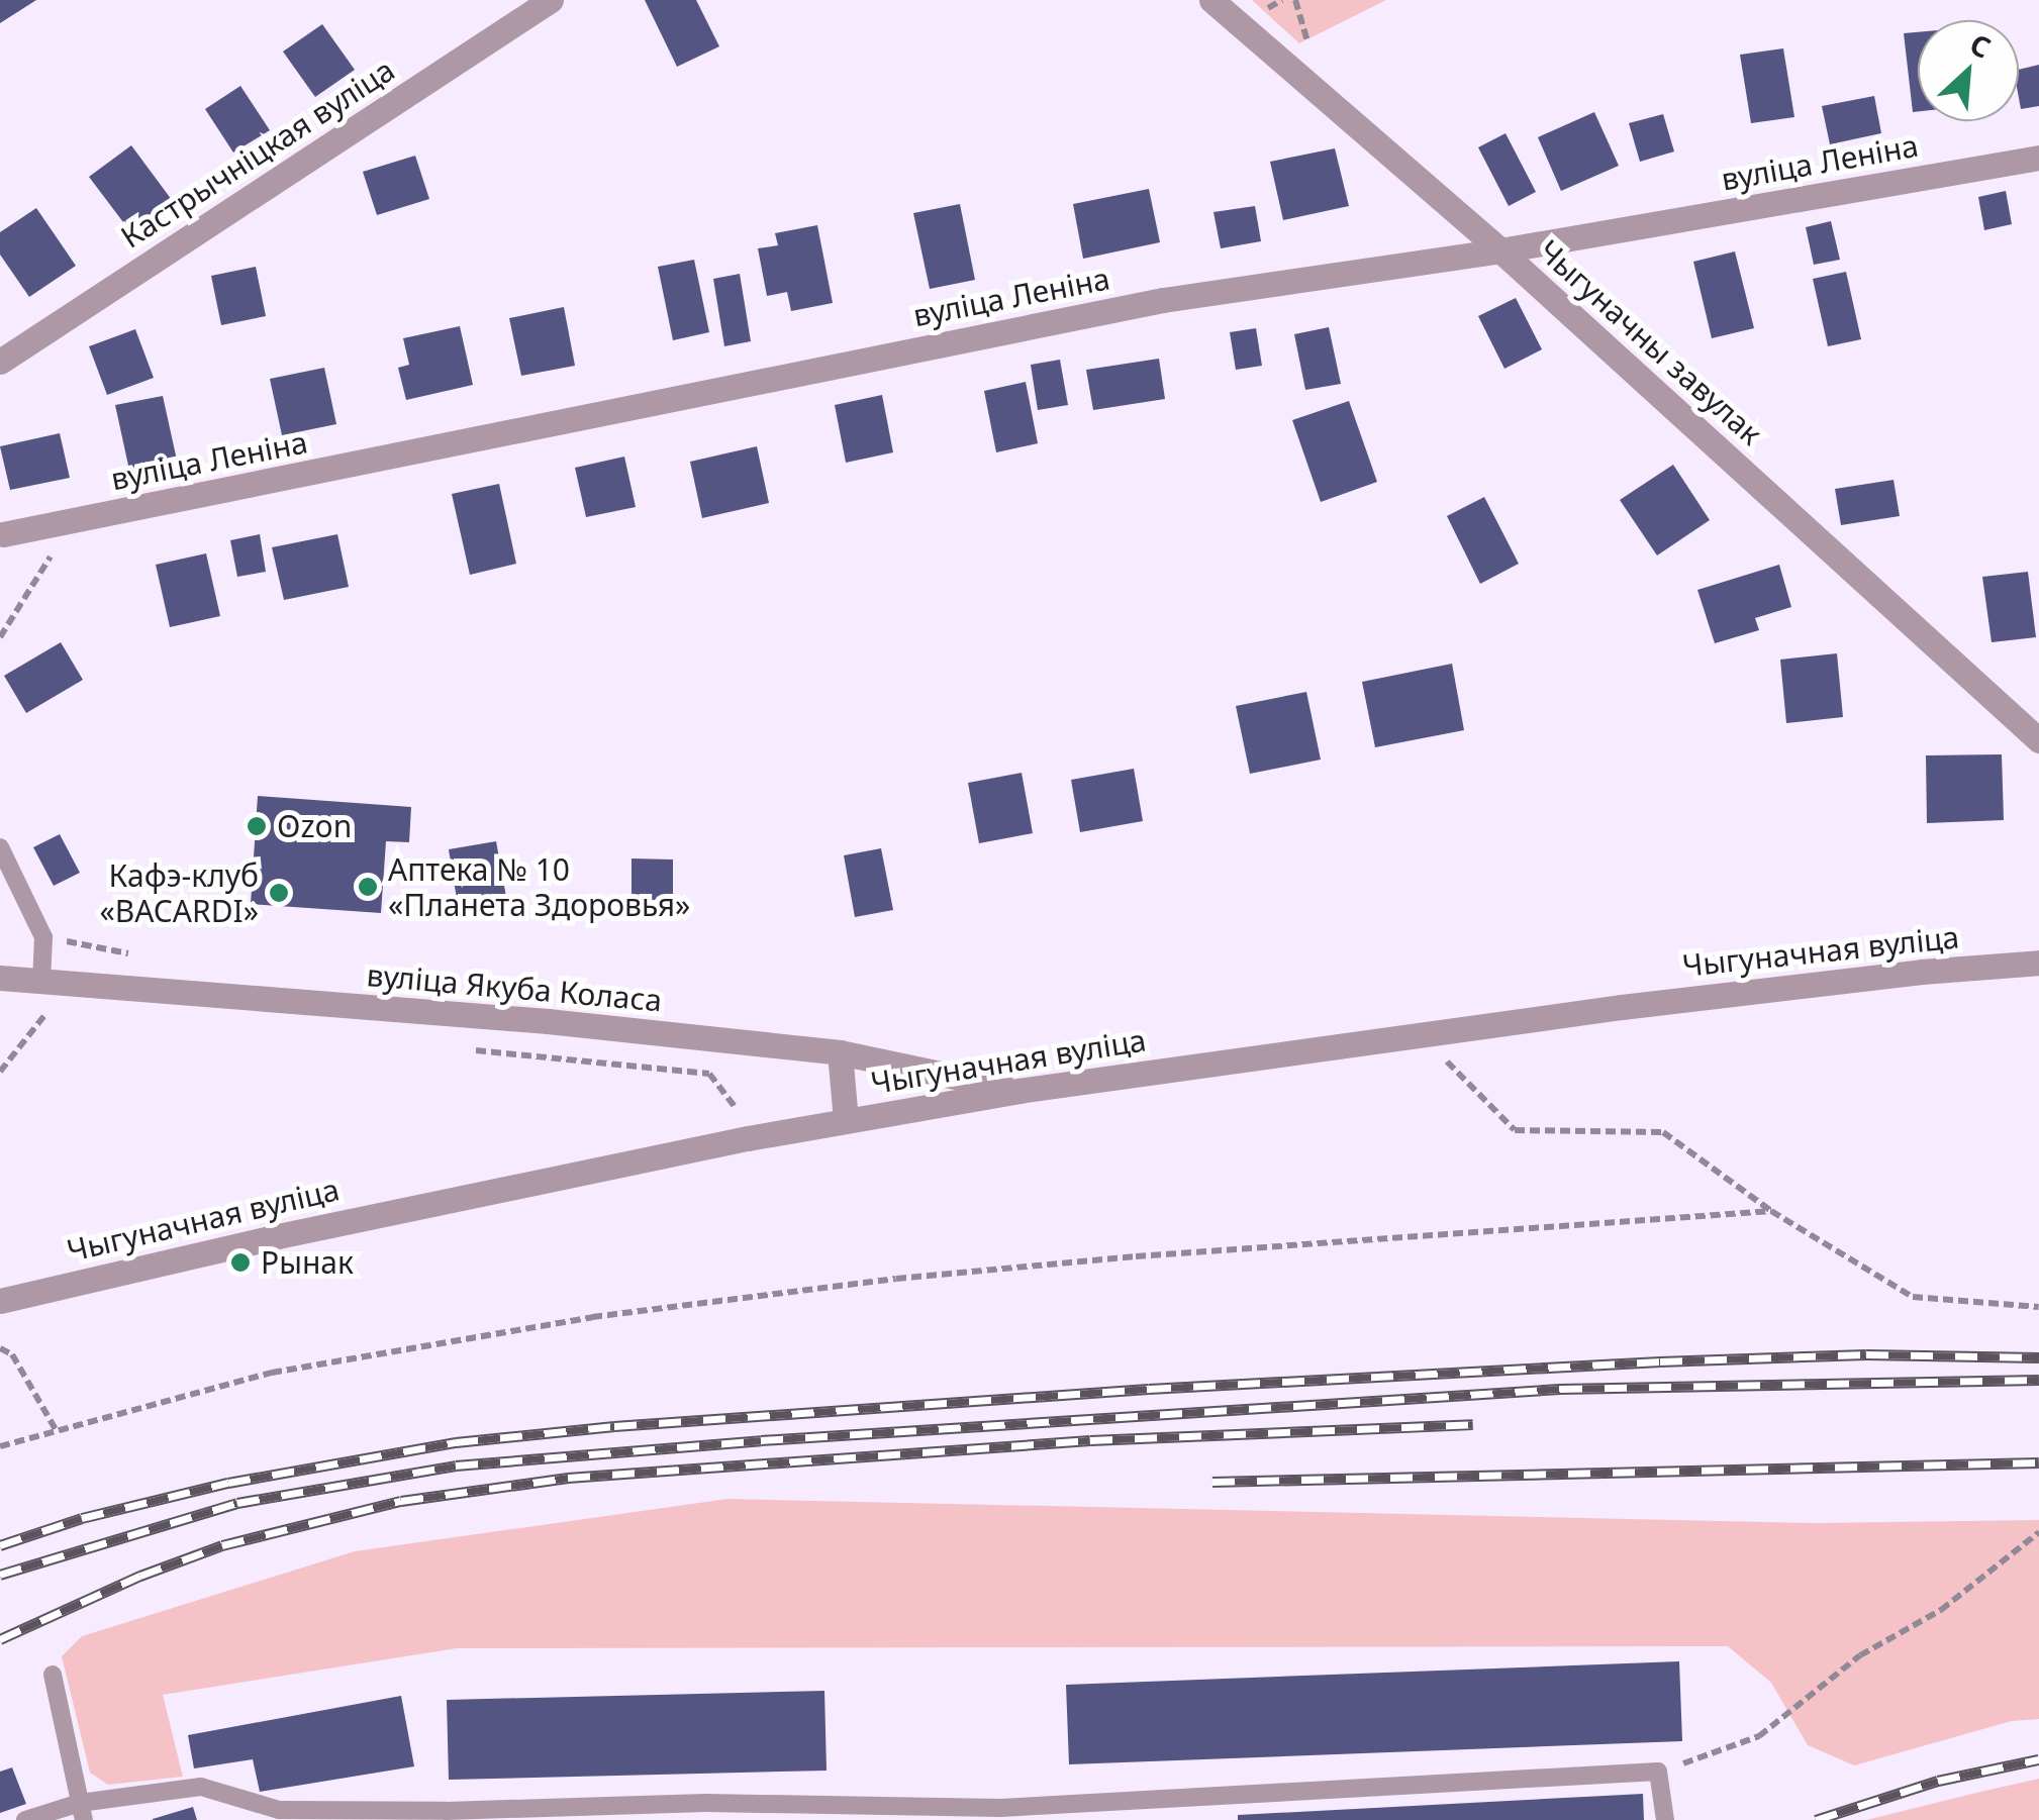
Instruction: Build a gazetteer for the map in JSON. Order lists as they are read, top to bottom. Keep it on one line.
{"streets":{"street":["Кастрычніцкая вуліца","вуліца Леніна","Чыгуначны завулак","Чыгуначная вуліца","вуліца Якуба Коласа"]},"crossings":[["вуліца Леніна","Чыгуначны завулак"],["Чыгуначная вуліца","вуліца Якуба Коласа"]],"places":["Ozon","Аптека № 10 «Планета Здоровья»","Кафэ-клуб «BACARDI»","Рынак"],"north":"top right"}
